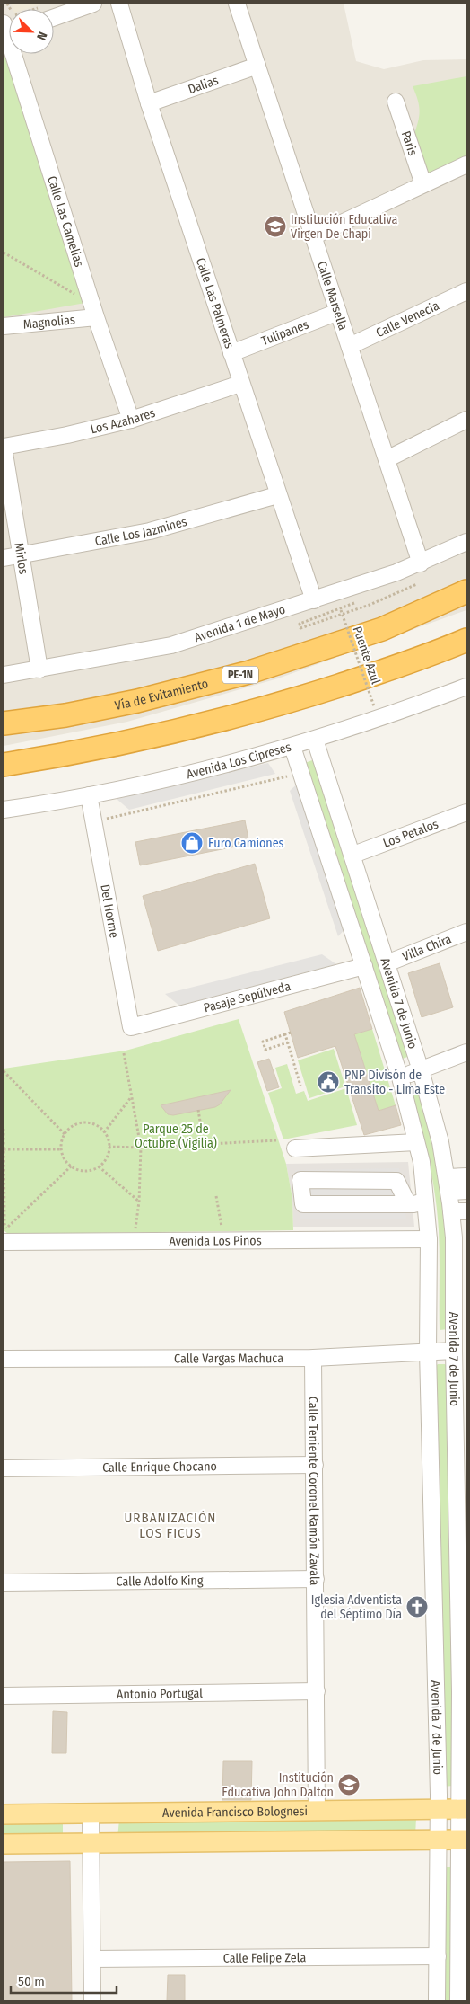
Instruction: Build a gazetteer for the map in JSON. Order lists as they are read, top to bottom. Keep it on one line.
{"streets":{"highway":["PE-1N","Vía de Evitamiento"],"main road":["Avenida Francisco Bolognesi"],"street":["Dalias","Paris","Calle Las Camelias","Calle Marsella","Calle Las Palmeras","Calle Venecia","Magnolias","Tulipanes","Los Azahares","Calle Los Jazmines","Mirlos","Avenida 1 de Mayo","Avenida Los Cipreses","Los Petalos","Del Horme","Villa Chira","Pasaje Sepúlveda","Avenida 7 de Junio","Avenida Los Pinos","Calle Vargas Machuca","Calle Enrique Chocano","Calle Teniente Coronel Ramón Zavala","Calle Adolfo King","Antonio Portugal","Calle Felipe Zela"],"path":["Puente Azul"]},"crossings":[["Dalias","Calle Marsella"],["Dalias","Calle Las Palmeras"],["Calle Las Camelias","Magnolias"],["Calle Las Camelias","Los Azahares"],["Calle Marsella","Calle Venecia"],["Calle Marsella","Tulipanes"],["Calle Marsella","Avenida 1 de Mayo"],["Calle Las Palmeras","Tulipanes"],["Calle Las Palmeras","Los Azahares"],["Calle Las Palmeras","Calle Los Jazmines"],["Calle Las Palmeras","Avenida 1 de Mayo"],["Los Azahares","Mirlos"],["Calle Los Jazmines","Mirlos"],["Mirlos","Avenida 1 de Mayo"],["Avenida Los Cipreses","Del Horme"],["Avenida Los Cipreses","Avenida 7 de Junio"],["Los Petalos","Avenida 7 de Junio"],["Del Horme","Pasaje Sepúlveda"],["Villa Chira","Avenida 7 de Junio"],["Pasaje Sepúlveda","Avenida 7 de Junio"],["Avenida 7 de Junio","Avenida Los Pinos"],["Avenida 7 de Junio","Calle Vargas Machuca"],["Avenida 7 de Junio","Avenida Francisco Bolognesi"],["Avenida 7 de Junio","Calle Felipe Zela"],["Calle Vargas Machuca","Calle Teniente Coronel Ramón Zavala"],["Calle Enrique Chocano","Calle Teniente Coronel Ramón Zavala"],["Calle Teniente Coronel Ramón Zavala","Calle Adolfo King"],["Calle Teniente Coronel Ramón Zavala","Antonio Portugal"],["Calle Teniente Coronel Ramón Zavala","Avenida Francisco Bolognesi"]],"districts":["URBANIZACIÓN LOS FICUS"],"parks":["Parque 25 de Octubre (Vigilia)"],"places":{"school or university":["Institución Educativa Virgen De Chapi","Institución Educativa John Dalton"],"shop":["Euro Camiones"],"public building":["PNP Divisón de Transito - Lima Este"],"church":["Iglesia Adventista del Séptimo Día"]},"scale_bar":"50 m","north":"bottom right"}
